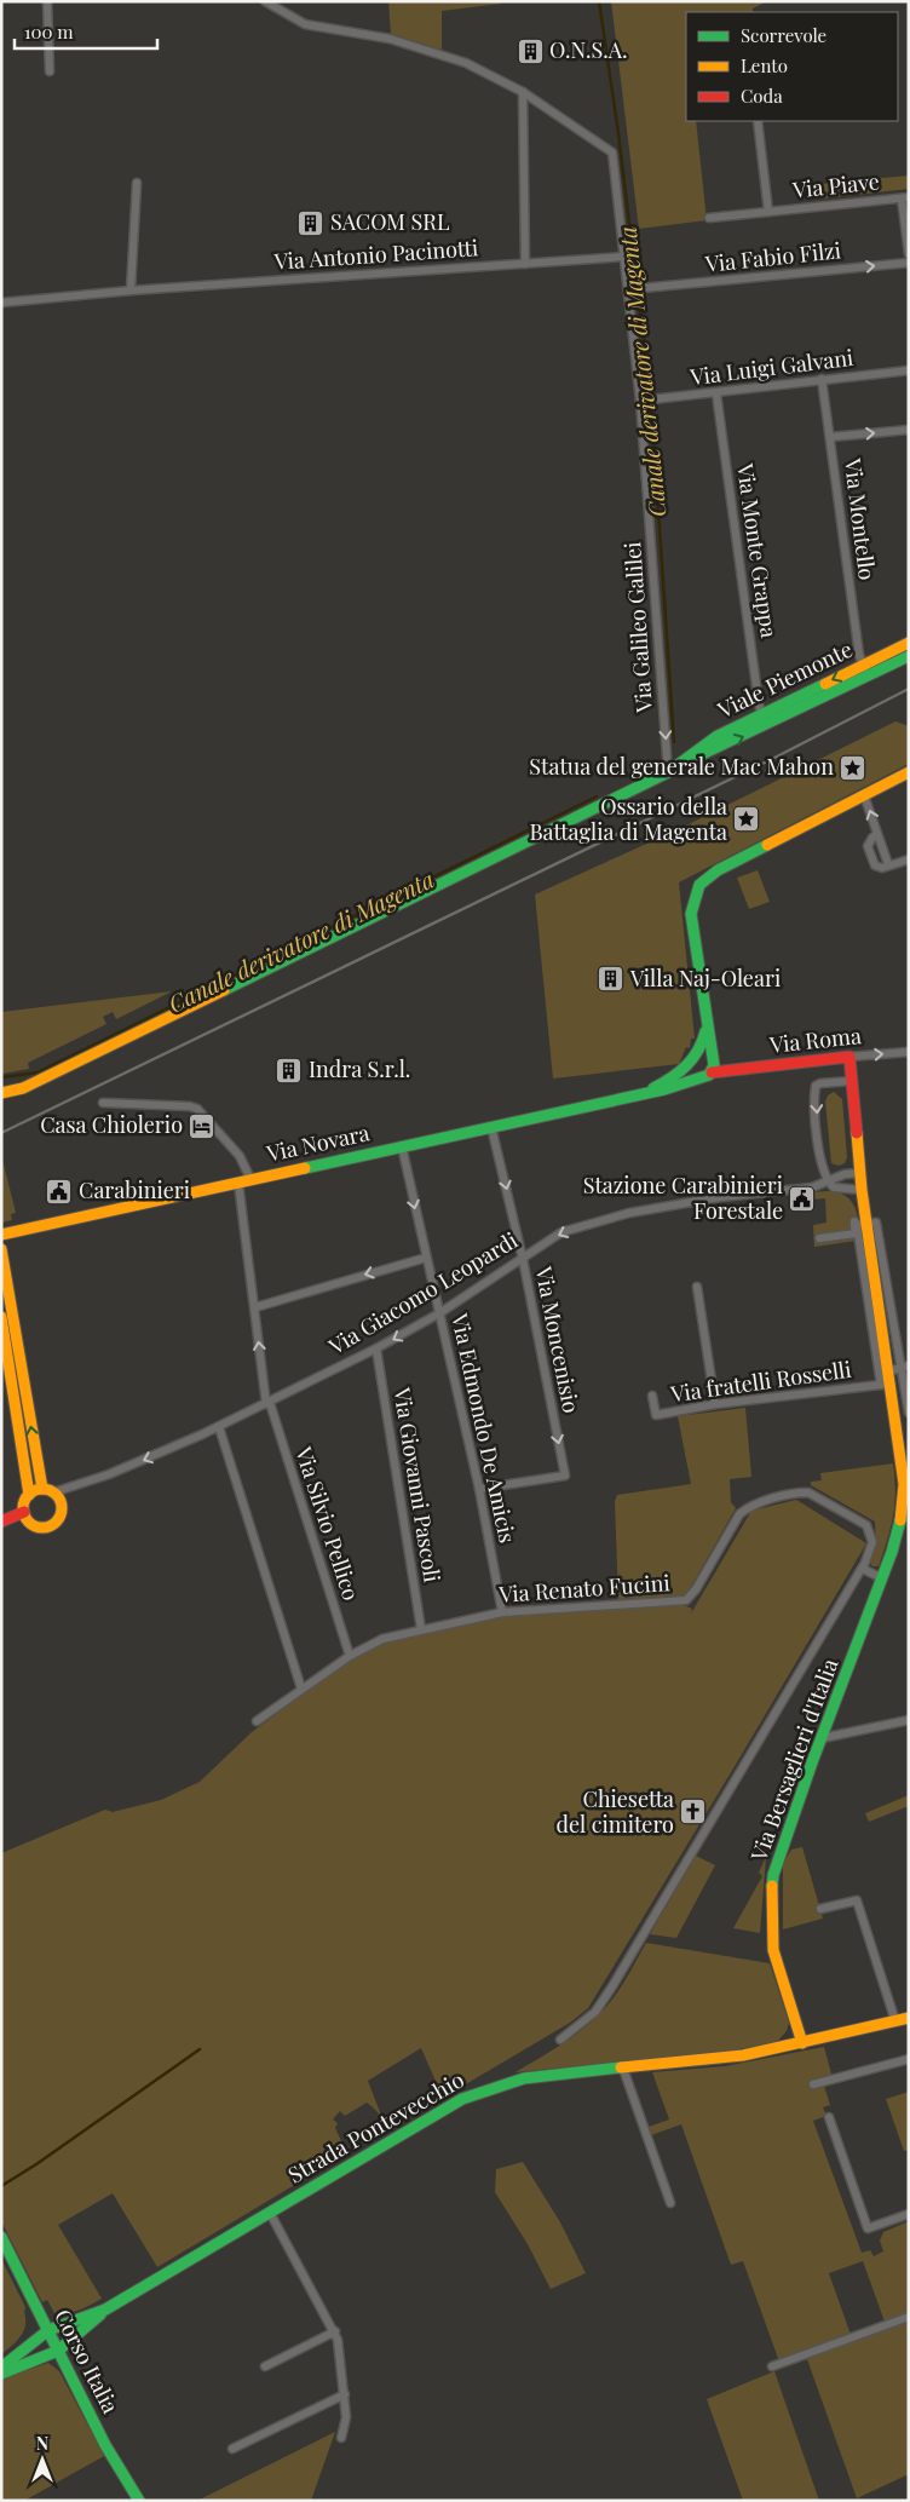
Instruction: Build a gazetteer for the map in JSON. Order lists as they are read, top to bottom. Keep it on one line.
{"streets":{"street":["Via Piave","Via Antonio Pacinotti","Via Fabio Filzi","Via Luigi Galvani","Via Montello","Via Monte Grappa","Via Galileo Galilei","Viale Piemonte","Via Roma","Via Novara","Via Giacomo Leopardi","Via Moncenisio","Via fratelli Rosselli","Via Edmondo De Amicis","Via Giovanni Pascoli","Via Silvio Pellico","Via Renato Fucini","Via Bersaglieri d'Italia","Strada Pontevecchio","Corso Italia"]},"crossings":[["Via Antonio Pacinotti","Via Galileo Galilei"],["Via Fabio Filzi","Via Galileo Galilei"],["Via Luigi Galvani","Via Montello"],["Via Luigi Galvani","Via Monte Grappa"],["Via Luigi Galvani","Via Galileo Galilei"],["Via Montello","Viale Piemonte"],["Via Monte Grappa","Viale Piemonte"],["Via Galileo Galilei","Viale Piemonte"],["Via Roma","Via Novara"],["Via Roma","Via Bersaglieri d'Italia"],["Via Novara","Via Moncenisio"],["Via Novara","Via Edmondo De Amicis"],["Via Novara","Via Silvio Pellico"],["Via Giacomo Leopardi","Via Moncenisio"],["Via Giacomo Leopardi","Via Edmondo De Amicis"],["Via Giacomo Leopardi","Via Giovanni Pascoli"],["Via Giacomo Leopardi","Via Silvio Pellico"],["Via Giacomo Leopardi","Via Bersaglieri d'Italia"],["Via Moncenisio","Via Edmondo De Amicis"],["Via fratelli Rosselli","Via Bersaglieri d'Italia"],["Via Edmondo De Amicis","Via Renato Fucini"],["Via Giovanni Pascoli","Via Renato Fucini"],["Via Silvio Pellico","Via Renato Fucini"],["Via Bersaglieri d'Italia","Strada Pontevecchio"],["Strada Pontevecchio","Corso Italia"]],"one_way":["Via Fabio Filzi","Via Galileo Galilei","Via Giacomo Leopardi","Via Moncenisio"],"water":["Canale derivatore di Magenta"],"places":{"building":["O.N.S.A.","SACOM SRL","Villa Naj-Oleari","Indra S.r.l."],"place":["Statua del generale Mac Mahon","Ossario della Battaglia di Magenta"],"hotel":["Casa Chiolerio"],"public building":["Carabinieri","Stazione Carabinieri Forestale"],"church":["Chiesetta del cimitero"]},"legend":["Scorrevole","Lento","Coda"],"scale_bar":"100 m","north":"top"}
